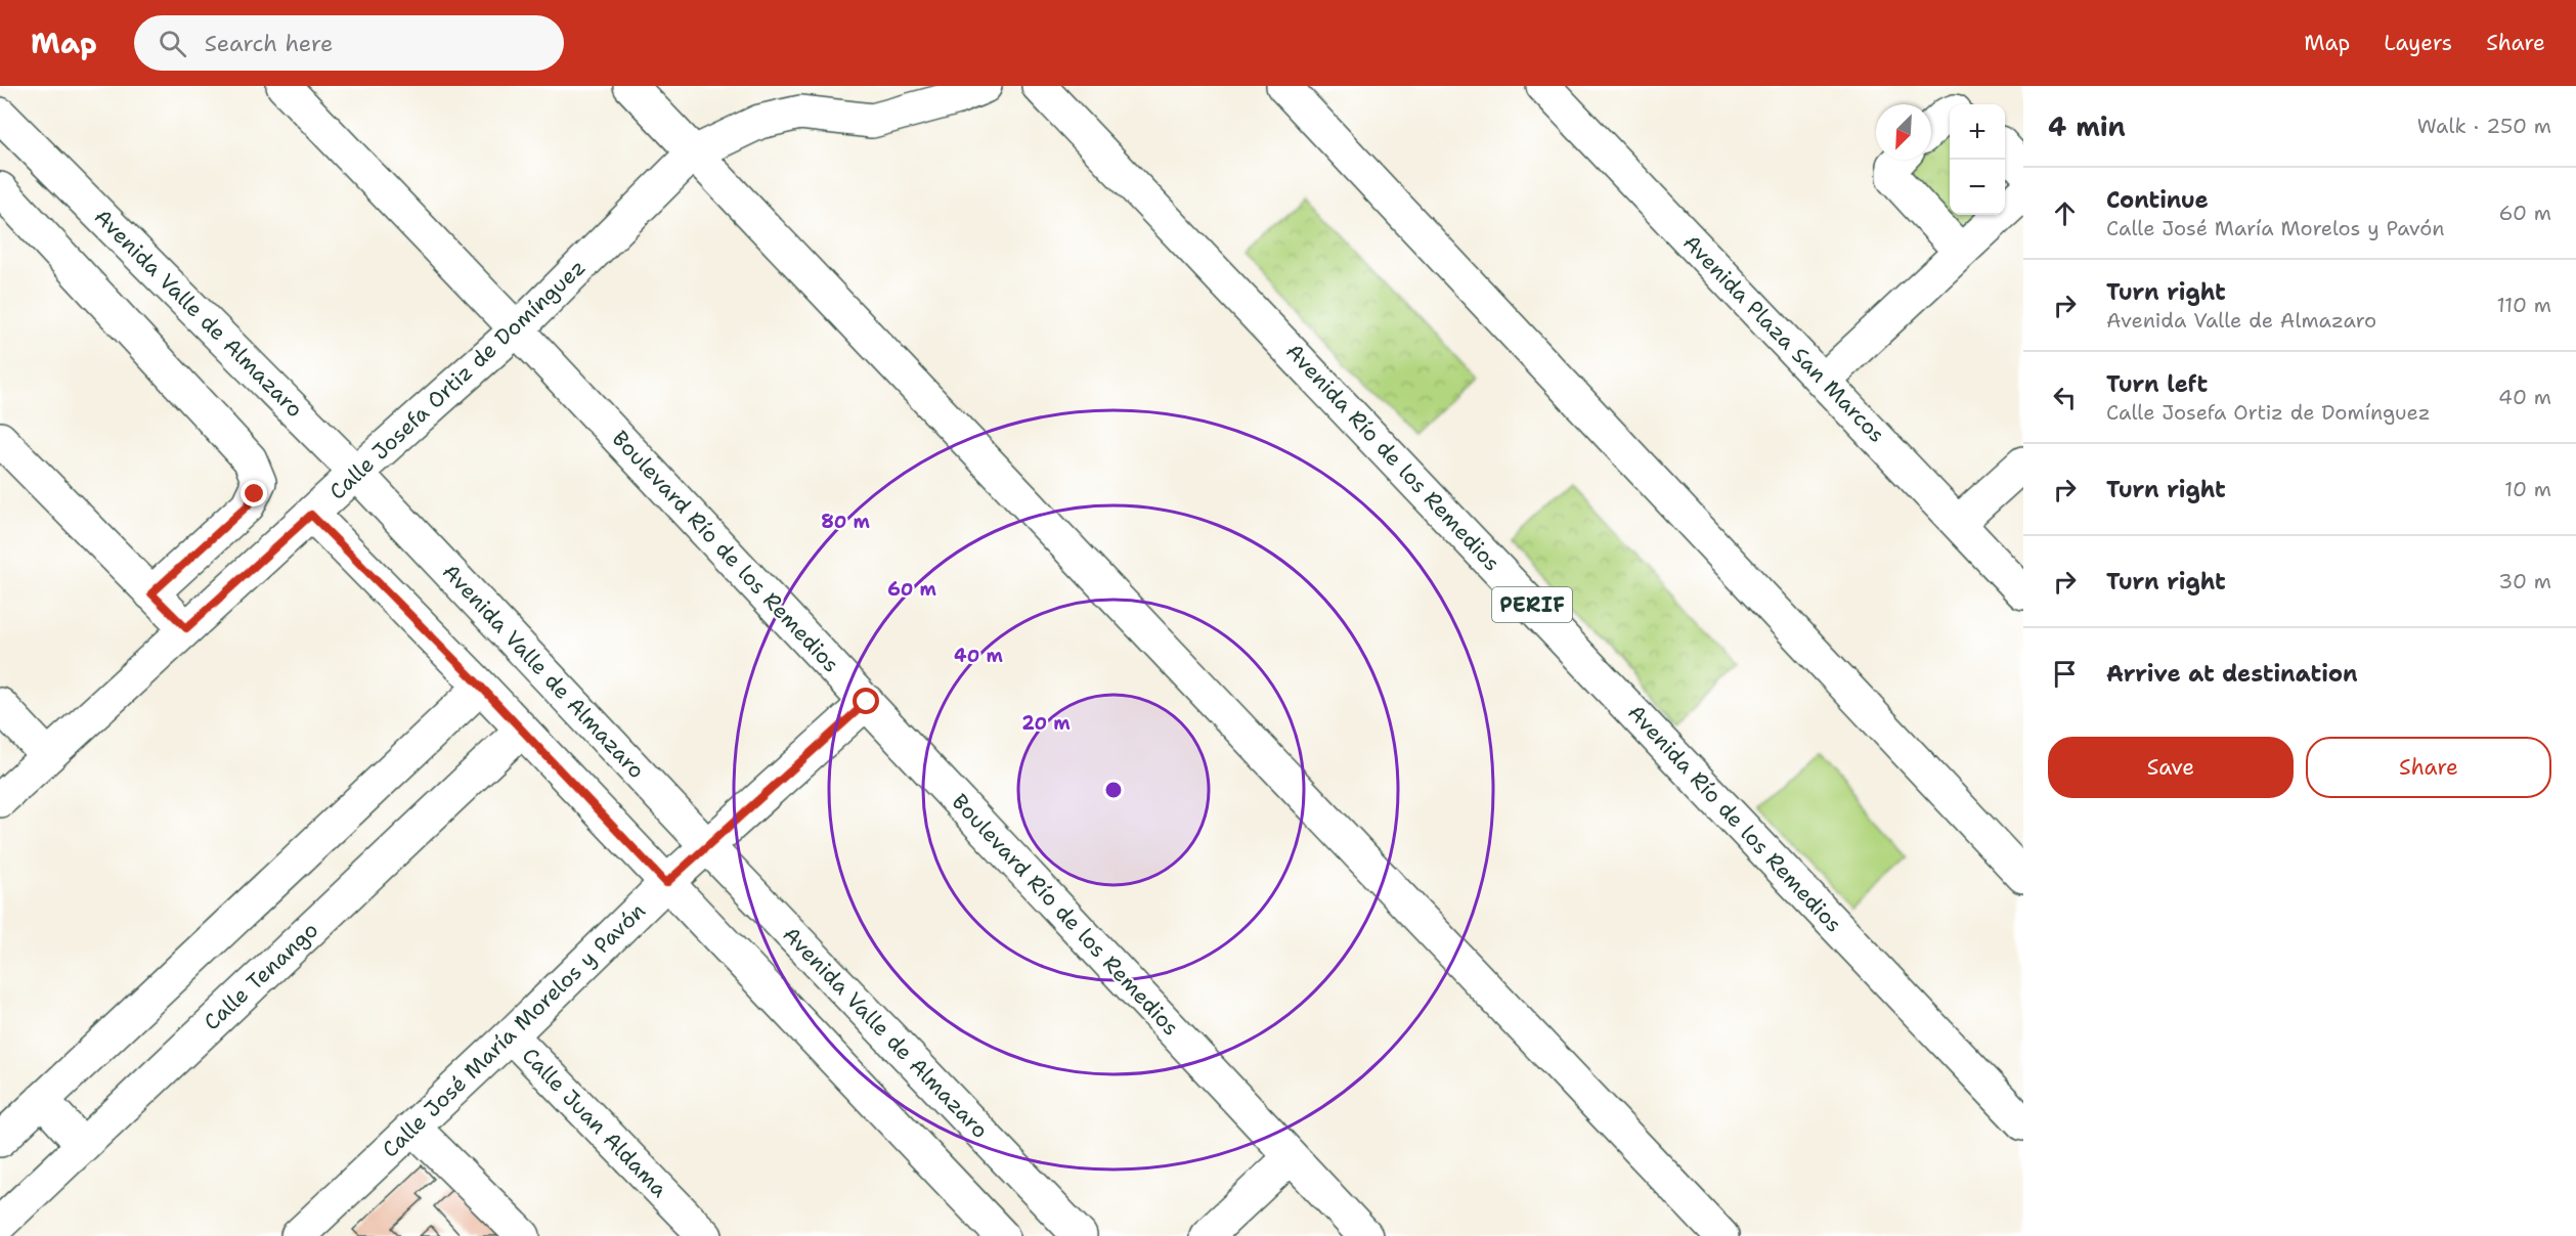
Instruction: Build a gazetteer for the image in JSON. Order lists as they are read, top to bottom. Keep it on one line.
{"streets":{"main road":["Avenida Valle de Almazaro","Avenida Plaza San Marcos","Calle Josefa Ortiz de Domínguez","Avenida Río de los Remedios","Boulevard Río de los Remedios","PERIF","Calle Tenango","Calle José María Morelos y Pavón","Calle Juan Aldama"]},"crossings":[["Avenida Valle de Almazaro","Calle Josefa Ortiz de Domínguez"],["Avenida Valle de Almazaro","Calle José María Morelos y Pavón"],["Calle Josefa Ortiz de Domínguez","Boulevard Río de los Remedios"],["Boulevard Río de los Remedios","Calle José María Morelos y Pavón"],["Calle José María Morelos y Pavón","Calle Juan Aldama"]],"north":"bottom left","page":{"header":"Map","search":"Search here","nav":["Map","Layers","Share"],"heading":["4 min","Walk · 250 m"],"map_buttons":["+","−"],"list":[["Continue","Calle José María Morelos y Pavón","60 m"],["Turn right","Avenida Valle de Almazaro","110 m"],["Turn left","Calle Josefa Ortiz de Domínguez","40 m"],["Turn right","10 m"],["Turn right","30 m"],"Arrive at destination"],"buttons":["Save","Share"]},"rings":["80 m","60 m","40 m","20 m"]}
